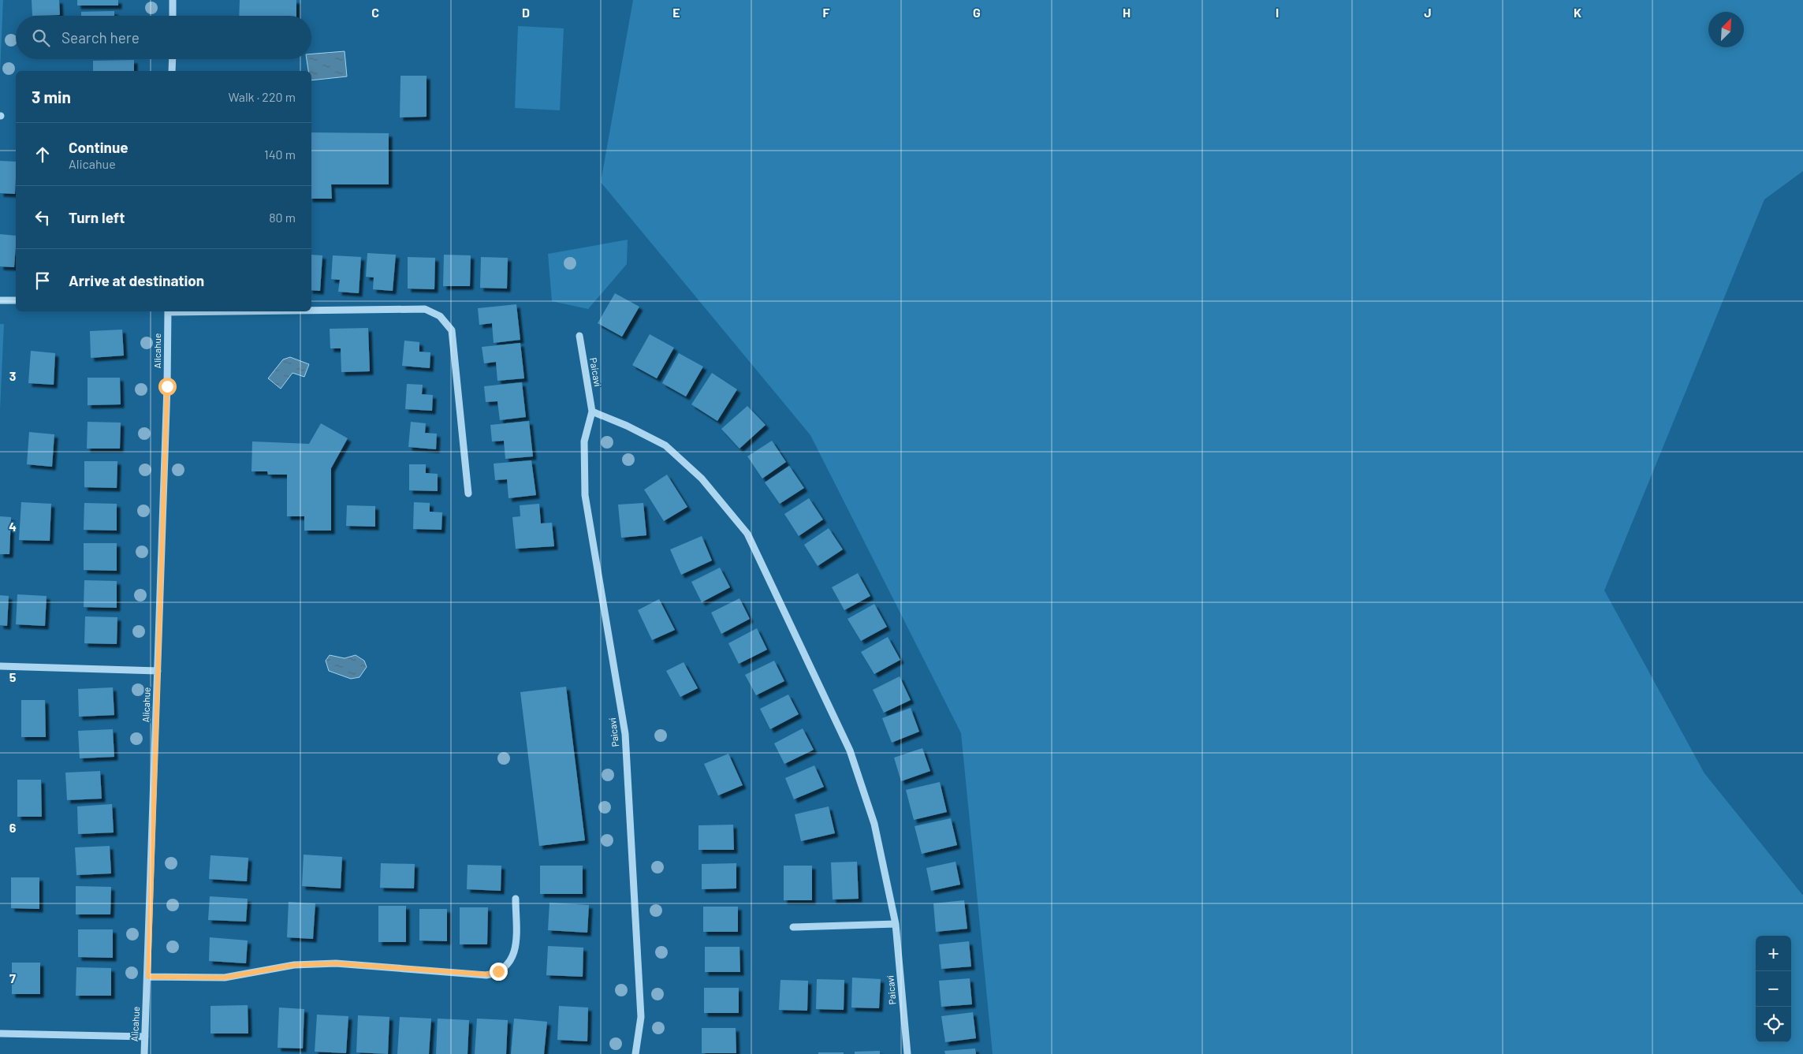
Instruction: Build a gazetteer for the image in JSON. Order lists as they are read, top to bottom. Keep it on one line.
{"streets":{"street":["Alicahue","Paicaví"]},"north":"top right","page":{"search":"Search here","heading":["3 min","Walk · 220 m"],"list":[["Continue","Alicahue","140 m"],["Turn left","80 m"],"Arrive at destination"],"map_buttons":["+","−"]},"grid":{"columns":["C","D","E","F","G","H","I","J","K"],"rows":["3","4","5","6","7"]}}
